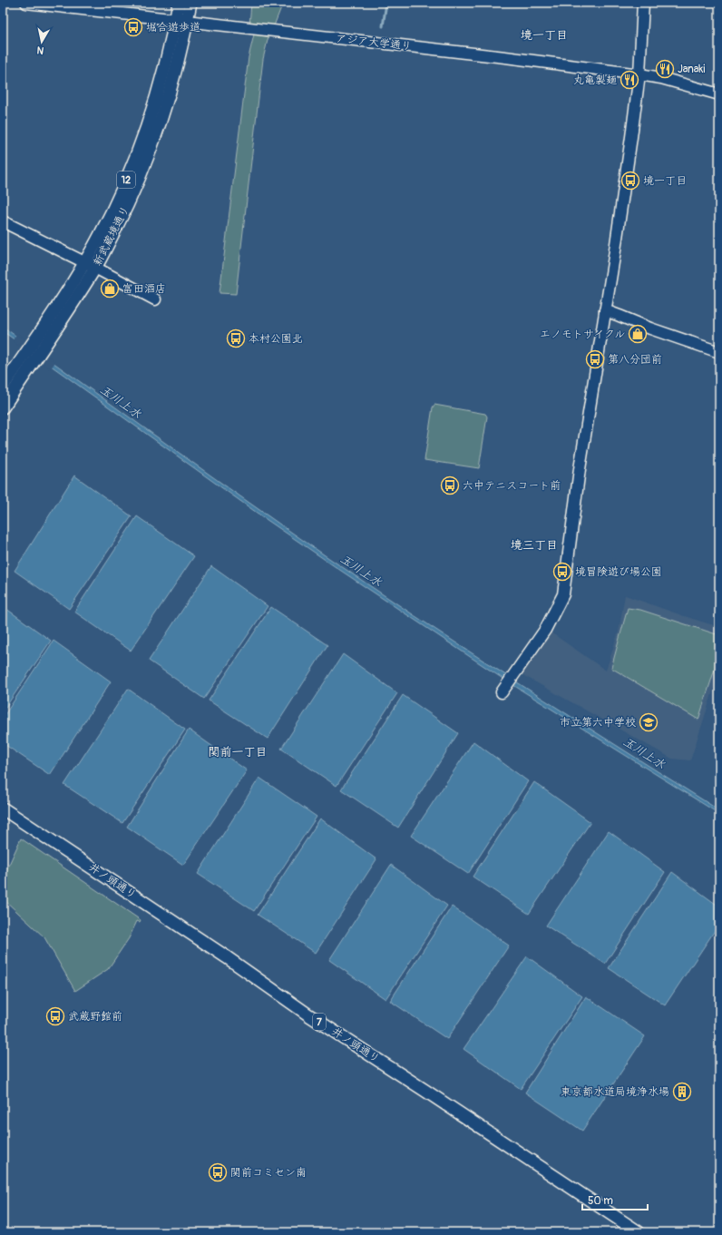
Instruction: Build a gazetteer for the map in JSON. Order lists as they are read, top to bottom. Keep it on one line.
{"streets":{"main road":["12","新武蔵境通り","井ノ頭通り","7"],"street":["アジア大学通り"]},"crossings":[["アジア大学通り","新武蔵境通り"]],"districts":["境一丁目","境三丁目","関前一丁目"],"water":["玉川上水"],"places":{"bus stop":["堀合遊歩道","境一丁目","本村公園北","第八分団前","六中テニスコート前","境冒険遊び場公園","武蔵野館前","関前コミセン南"],"restaurant":["Janaki","丸亀製麺"],"shop":["富田酒店","エノモトサイクル"],"school or university":["市立第六中学校"],"building":["東京都水道局境浄水場"]},"scale_bar":"50 m","north":"bottom"}
